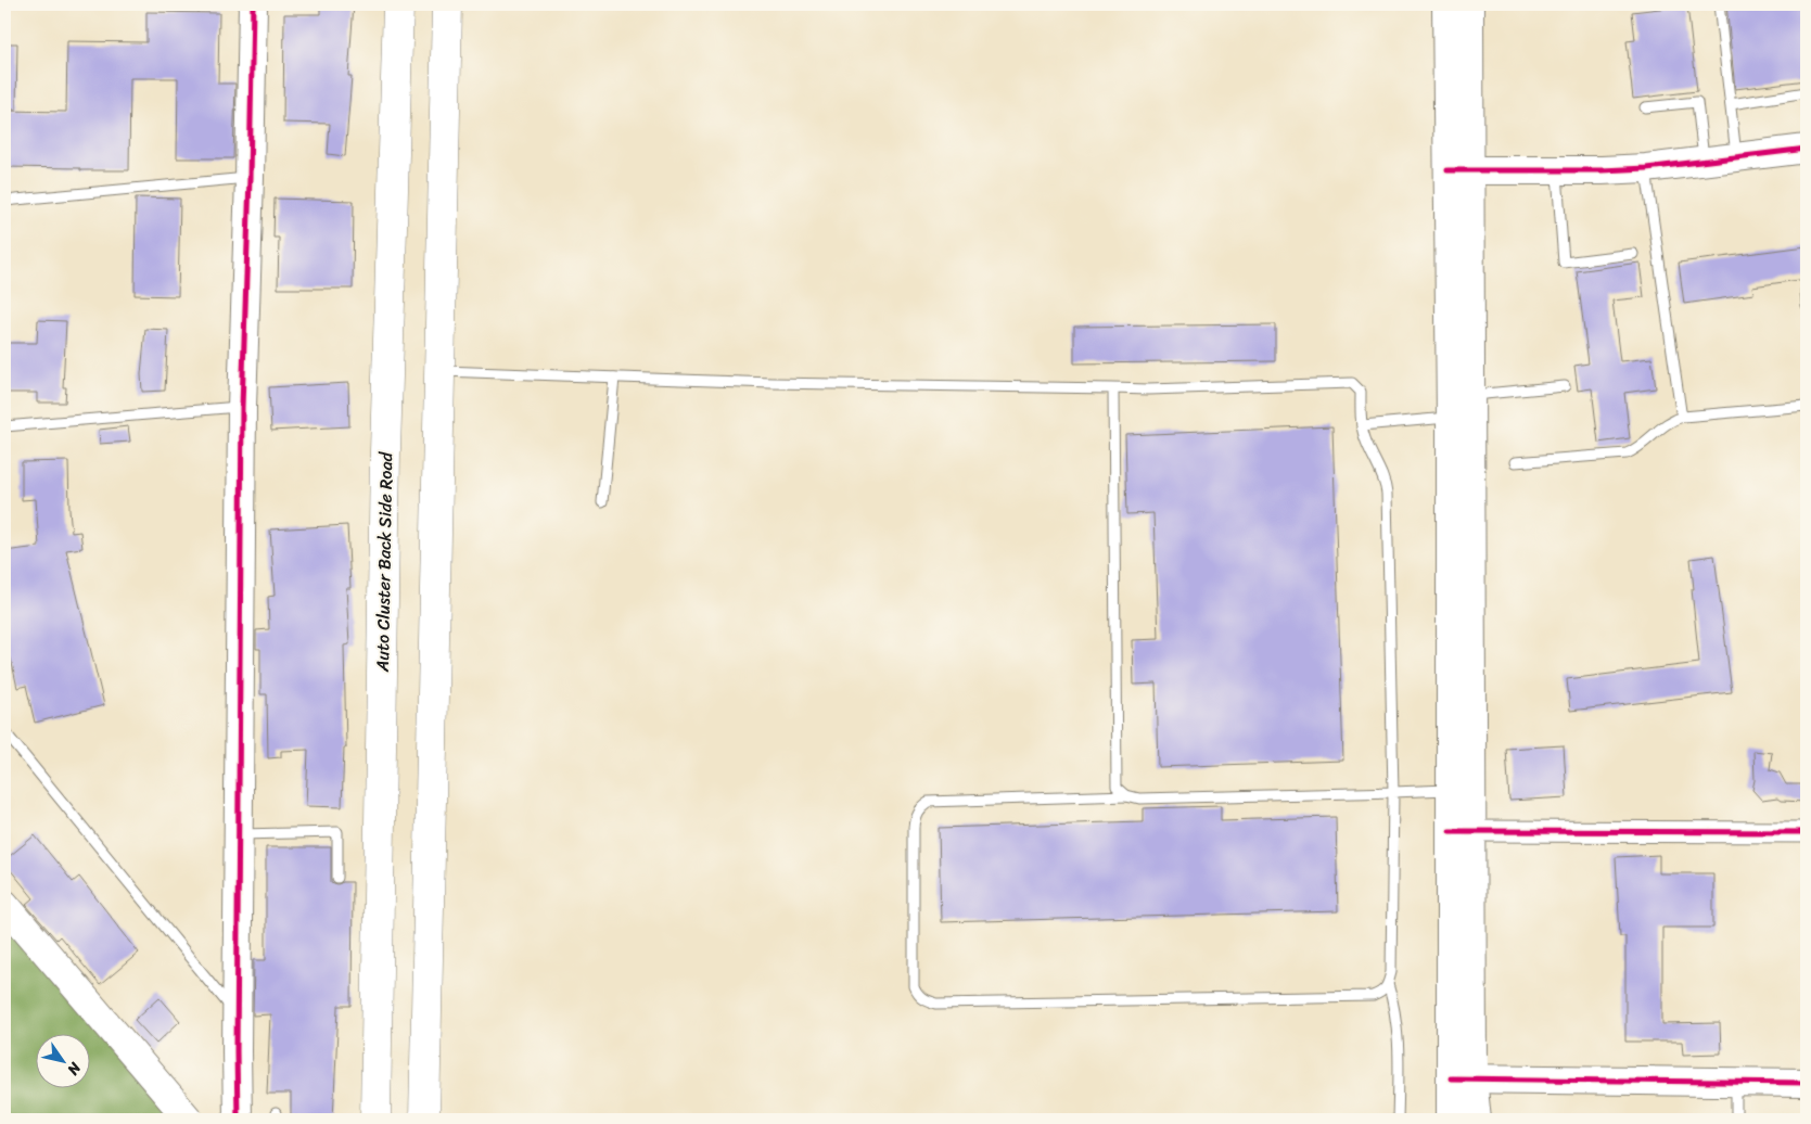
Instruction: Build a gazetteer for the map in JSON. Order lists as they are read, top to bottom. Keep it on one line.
{"streets":{"main road":["Auto Cluster Back Side Road"]},"north":"bottom right"}
